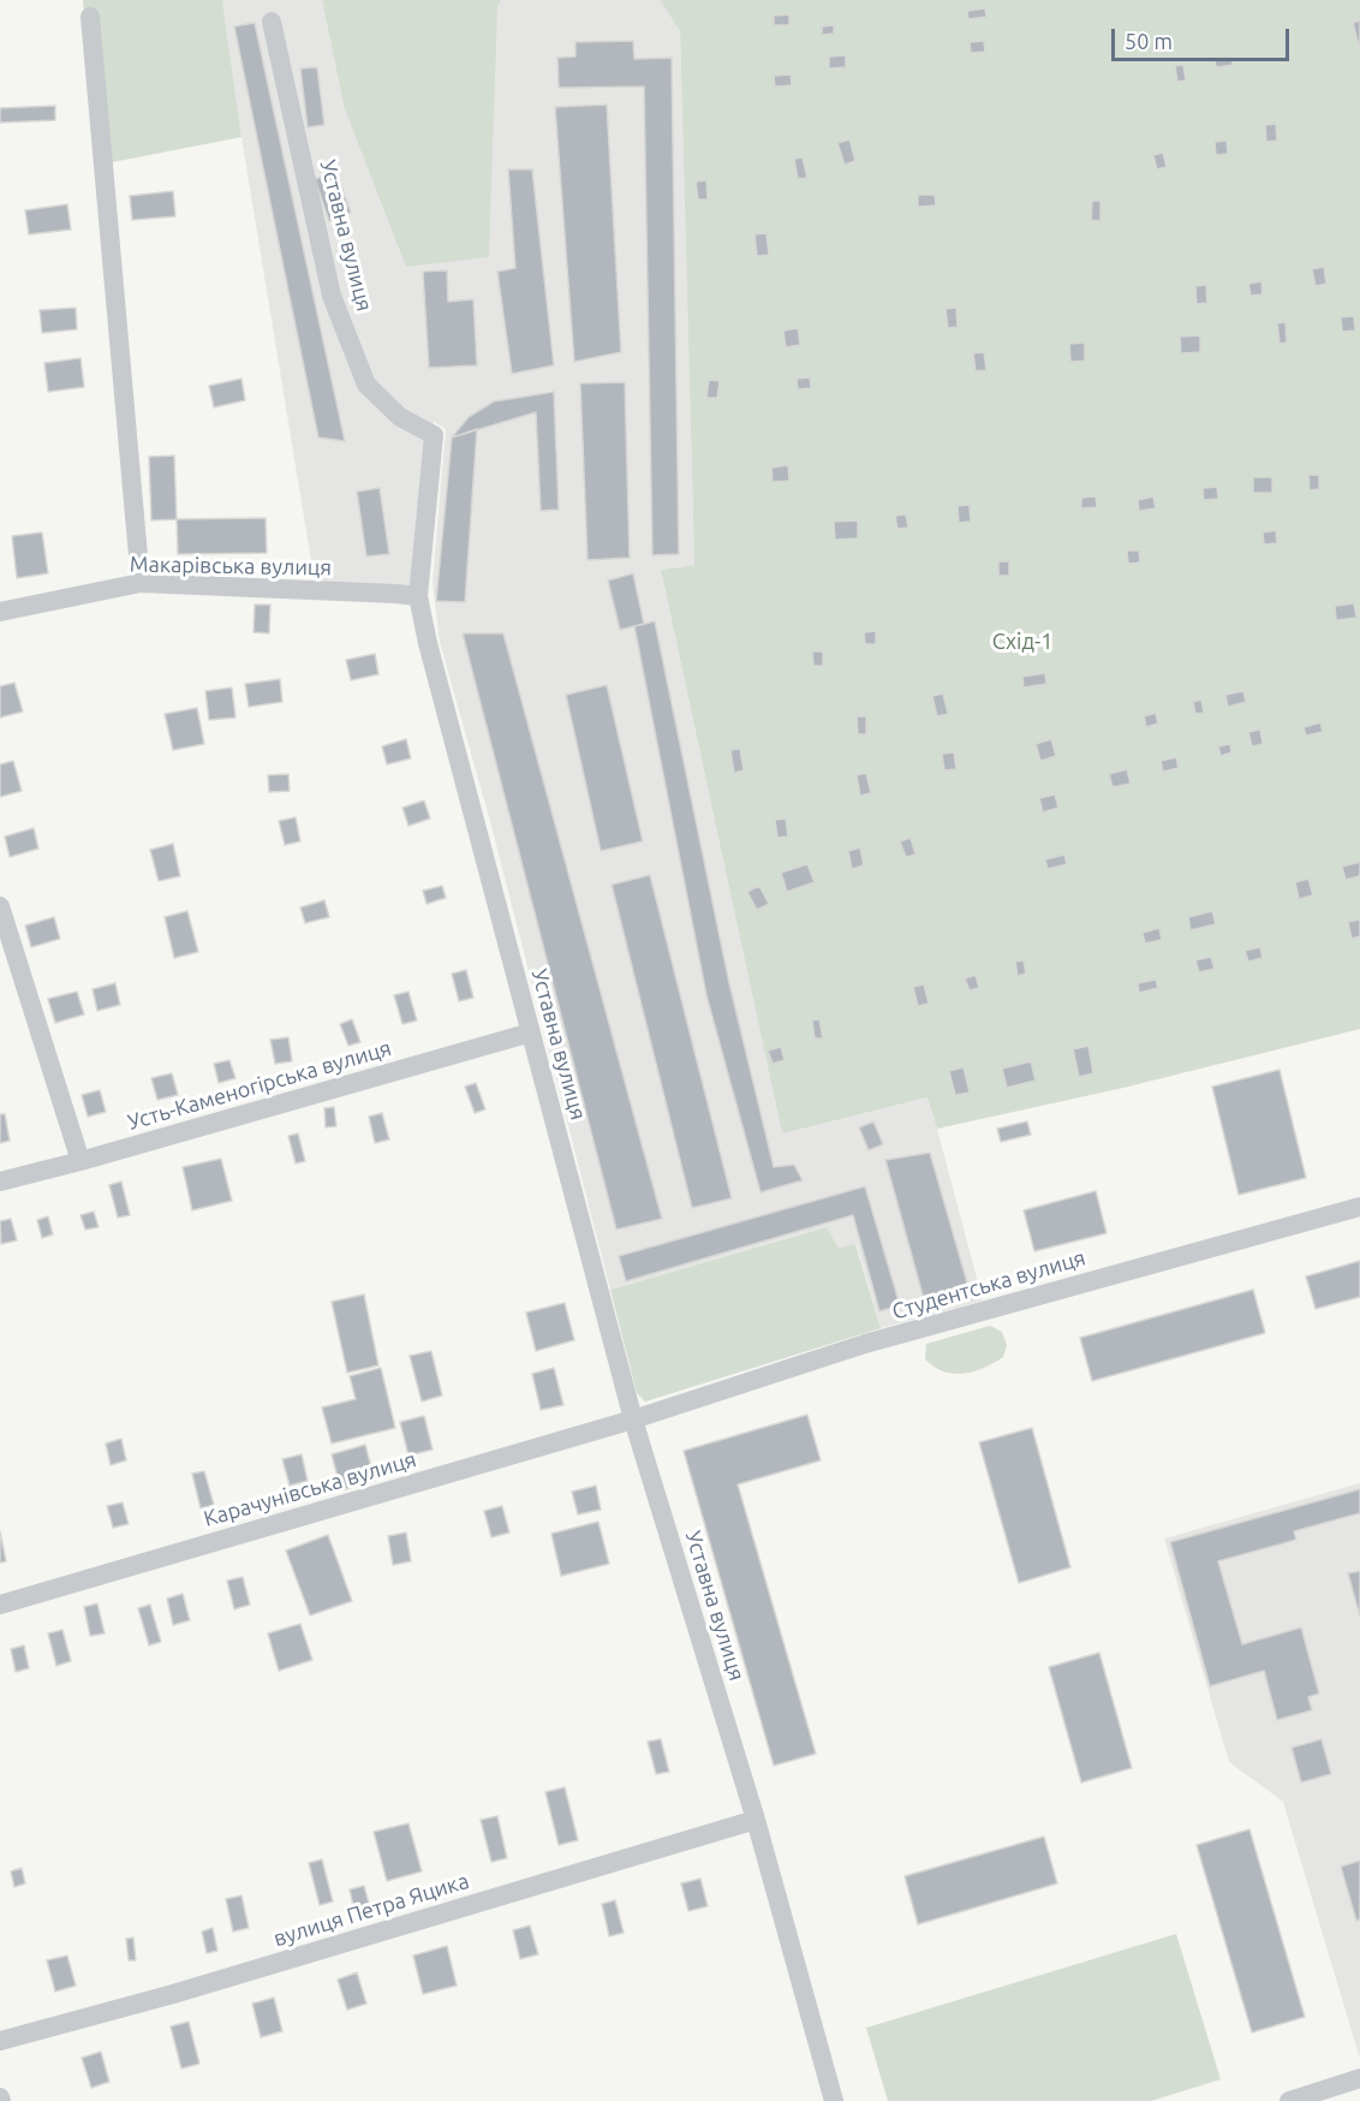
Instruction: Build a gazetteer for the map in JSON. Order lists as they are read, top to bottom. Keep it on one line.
{"streets":{"street":["Уставна вулиця","Макарівська вулиця","Усть-Каменогірська вулиця","Студентська вулиця","Карачунівська вулиця","вулиця Петра Яцика"]},"crossings":[["Уставна вулиця","Макарівська вулиця"],["Уставна вулиця","Усть-Каменогірська вулиця"],["Уставна вулиця","Студентська вулиця"],["Уставна вулиця","Карачунівська вулиця"],["Уставна вулиця","вулиця Петра Яцика"],["Студентська вулиця","Карачунівська вулиця"]],"parks":["Схід-1"],"scale_bar":"50 m"}
